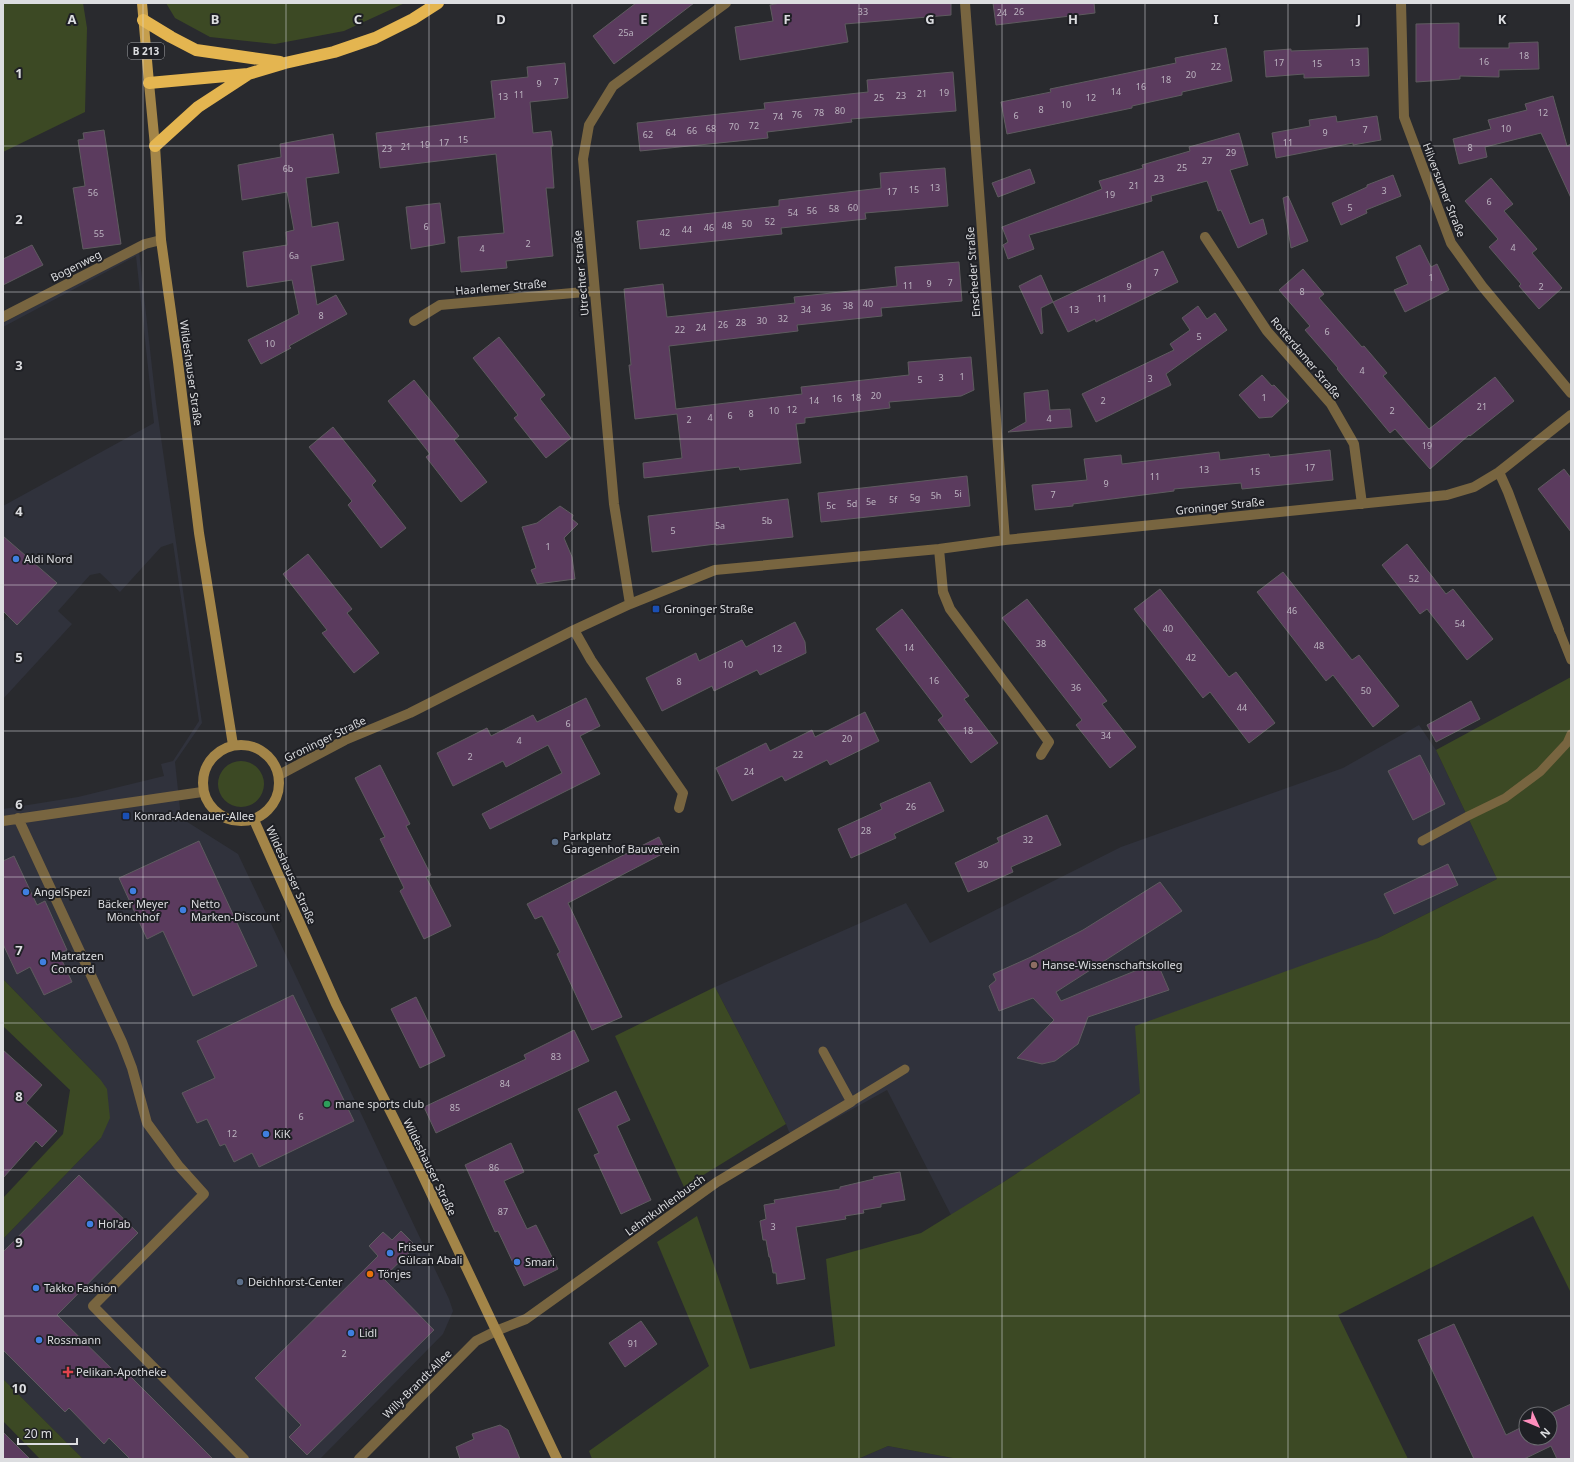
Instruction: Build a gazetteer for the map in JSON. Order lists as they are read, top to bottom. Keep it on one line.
{"streets":{"main road":["B 213","Wildeshauser Straße"],"street":["Hilversumer Straße","Bogenweg","Enscheder Straße","Utrechter Straße","Haarlemer Straße","Rotterdamer Straße","Groninger Straße","Lehmkuhlenbusch","Willy-Brandt-Allee"]},"crossings":[["Bogenweg","Wildeshauser Straße"],["Enscheder Straße","Groninger Straße"],["Utrechter Straße","Haarlemer Straße"],["Utrechter Straße","Groninger Straße"],["Rotterdamer Straße","Groninger Straße"],["Wildeshauser Straße","Groninger Straße"],["Wildeshauser Straße","Lehmkuhlenbusch"],["Wildeshauser Straße","Willy-Brandt-Allee"],["Lehmkuhlenbusch","Willy-Brandt-Allee"]],"places":{"other":["Aldi Nord","Parkplatz Garagenhof Bauverein","Bäcker Meyer Mönchhof","AngelSpezi","Netto Marken-Discount","Matratzen Concord","Hanse-Wissenschaftskolleg","mane sports club","KiK","Hol'ab","Friseur Gülcan Abali","Smari","Tönjes","Deichhorst-Center","Takko Fashion","Lidl","Rossmann"],"transit":["Groninger Straße","Konrad-Adenauer-Allee"],"health":["Pelikan-Apotheke"]},"house_numbers":["33","26","24","25a","18","16","17","13","15","22","20","18","7","9","16","14","19","21","11","23","13","25","12","10","8","80","78","12","76","6","74","72","70","68","10","7","66","64","9","62","15","17","11","19","21","8","23","29","27","25","6b","23","21","13","15","3","17","56","19","6","60","5","58","56","54","52","50","48","6","46","44","42","55","2","4","4","6a","7","1","7","9","11","9","2","8","11","40","38","36","34","13","8","32","30","28","26","24","22","6","5","10","4","1","3","3","5","20","18","1","16","14","2","21","12","10","2","8","6","4","4","2","19","17","13","15","11","9","5i","7","5h","5g","5f","5e","5d","5c","5b","5a","5","1","52","46","54","40","38","48","14","12","42","10","16","8","36","50","44","6","18","34","20","4","22","2","24","26","28","32","30","83","84","85","6","12","86","87","3","91","2"],"scale_bar":"20 m","north":"bottom right","grid":{"columns":["A","B","C","D","E","F","G","H","I","J","K"],"rows":["1","2","3","4","5","6","7","8","9","10"]}}
